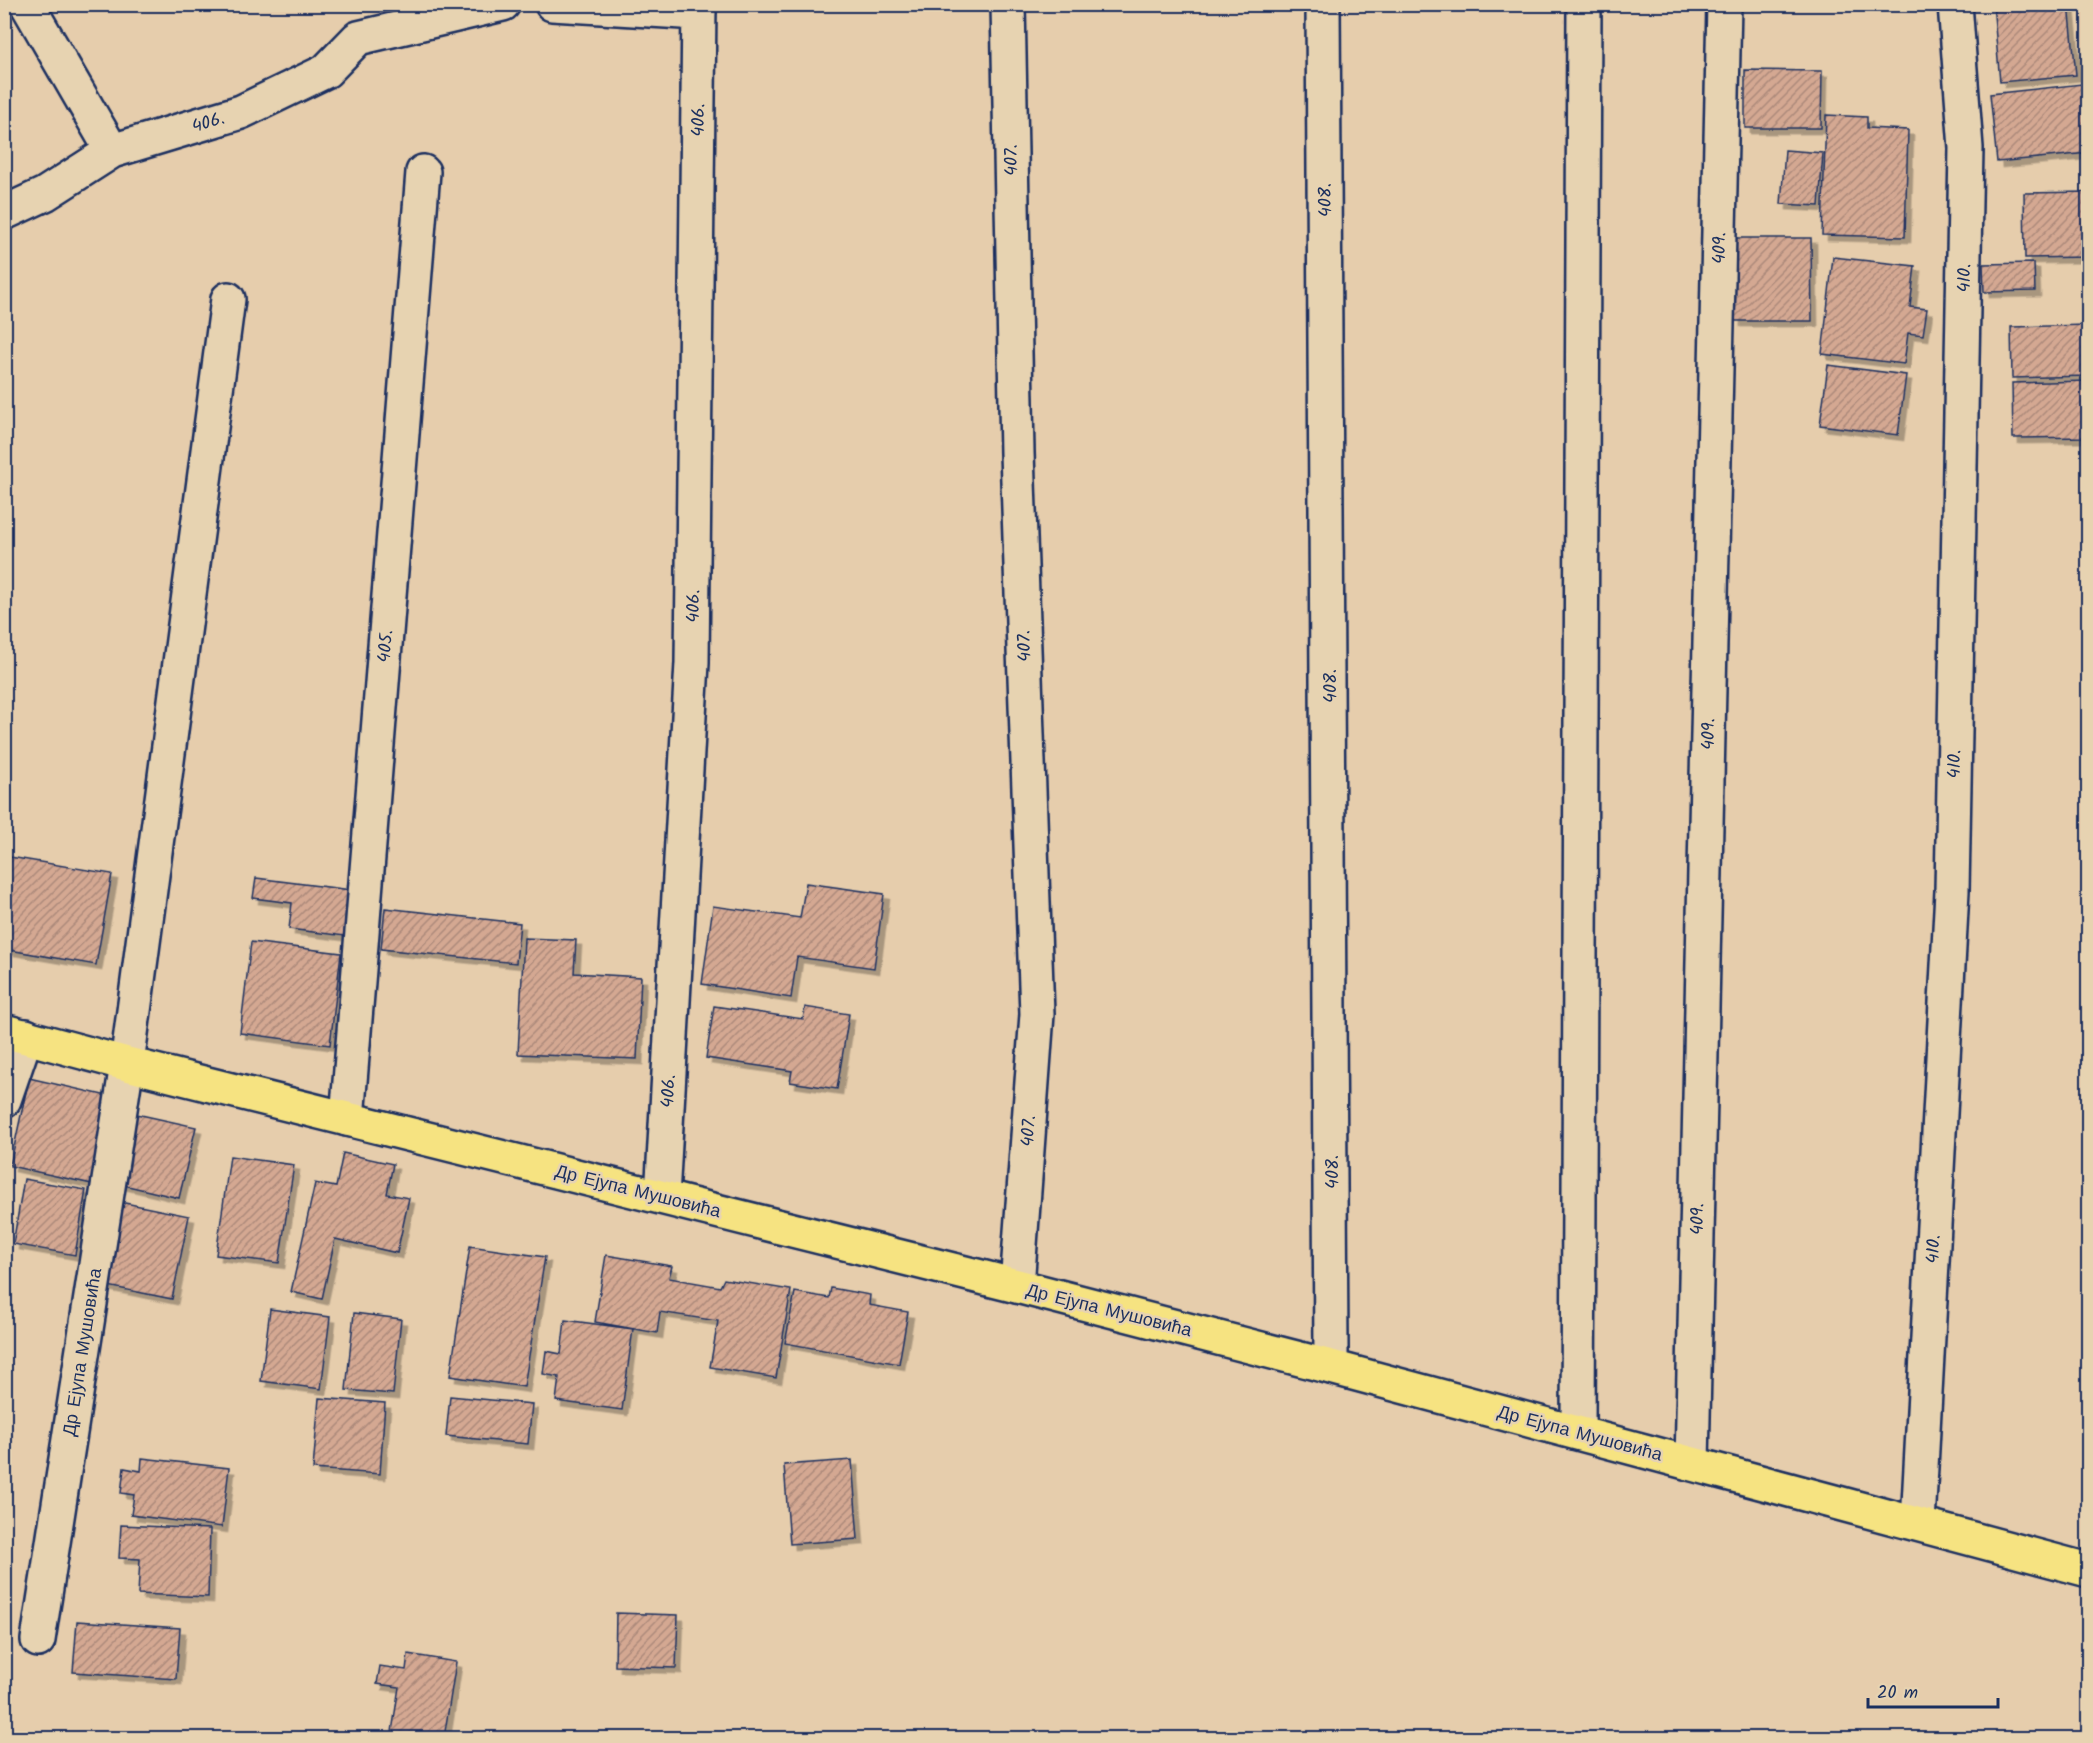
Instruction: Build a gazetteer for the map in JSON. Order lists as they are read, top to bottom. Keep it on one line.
{"streets":{"main road":["Др Ејупа Мушовића"],"street":["406.","407.","408.","409.","410.","405."]},"crossings":[["406.","Др Ејупа Мушовића"],["407.","Др Ејупа Мушовића"],["408.","Др Ејупа Мушовића"],["409.","Др Ејупа Мушовића"],["410.","Др Ејупа Мушовића"],["405.","Др Ејупа Мушовића"]],"scale_bar":"20 m"}
